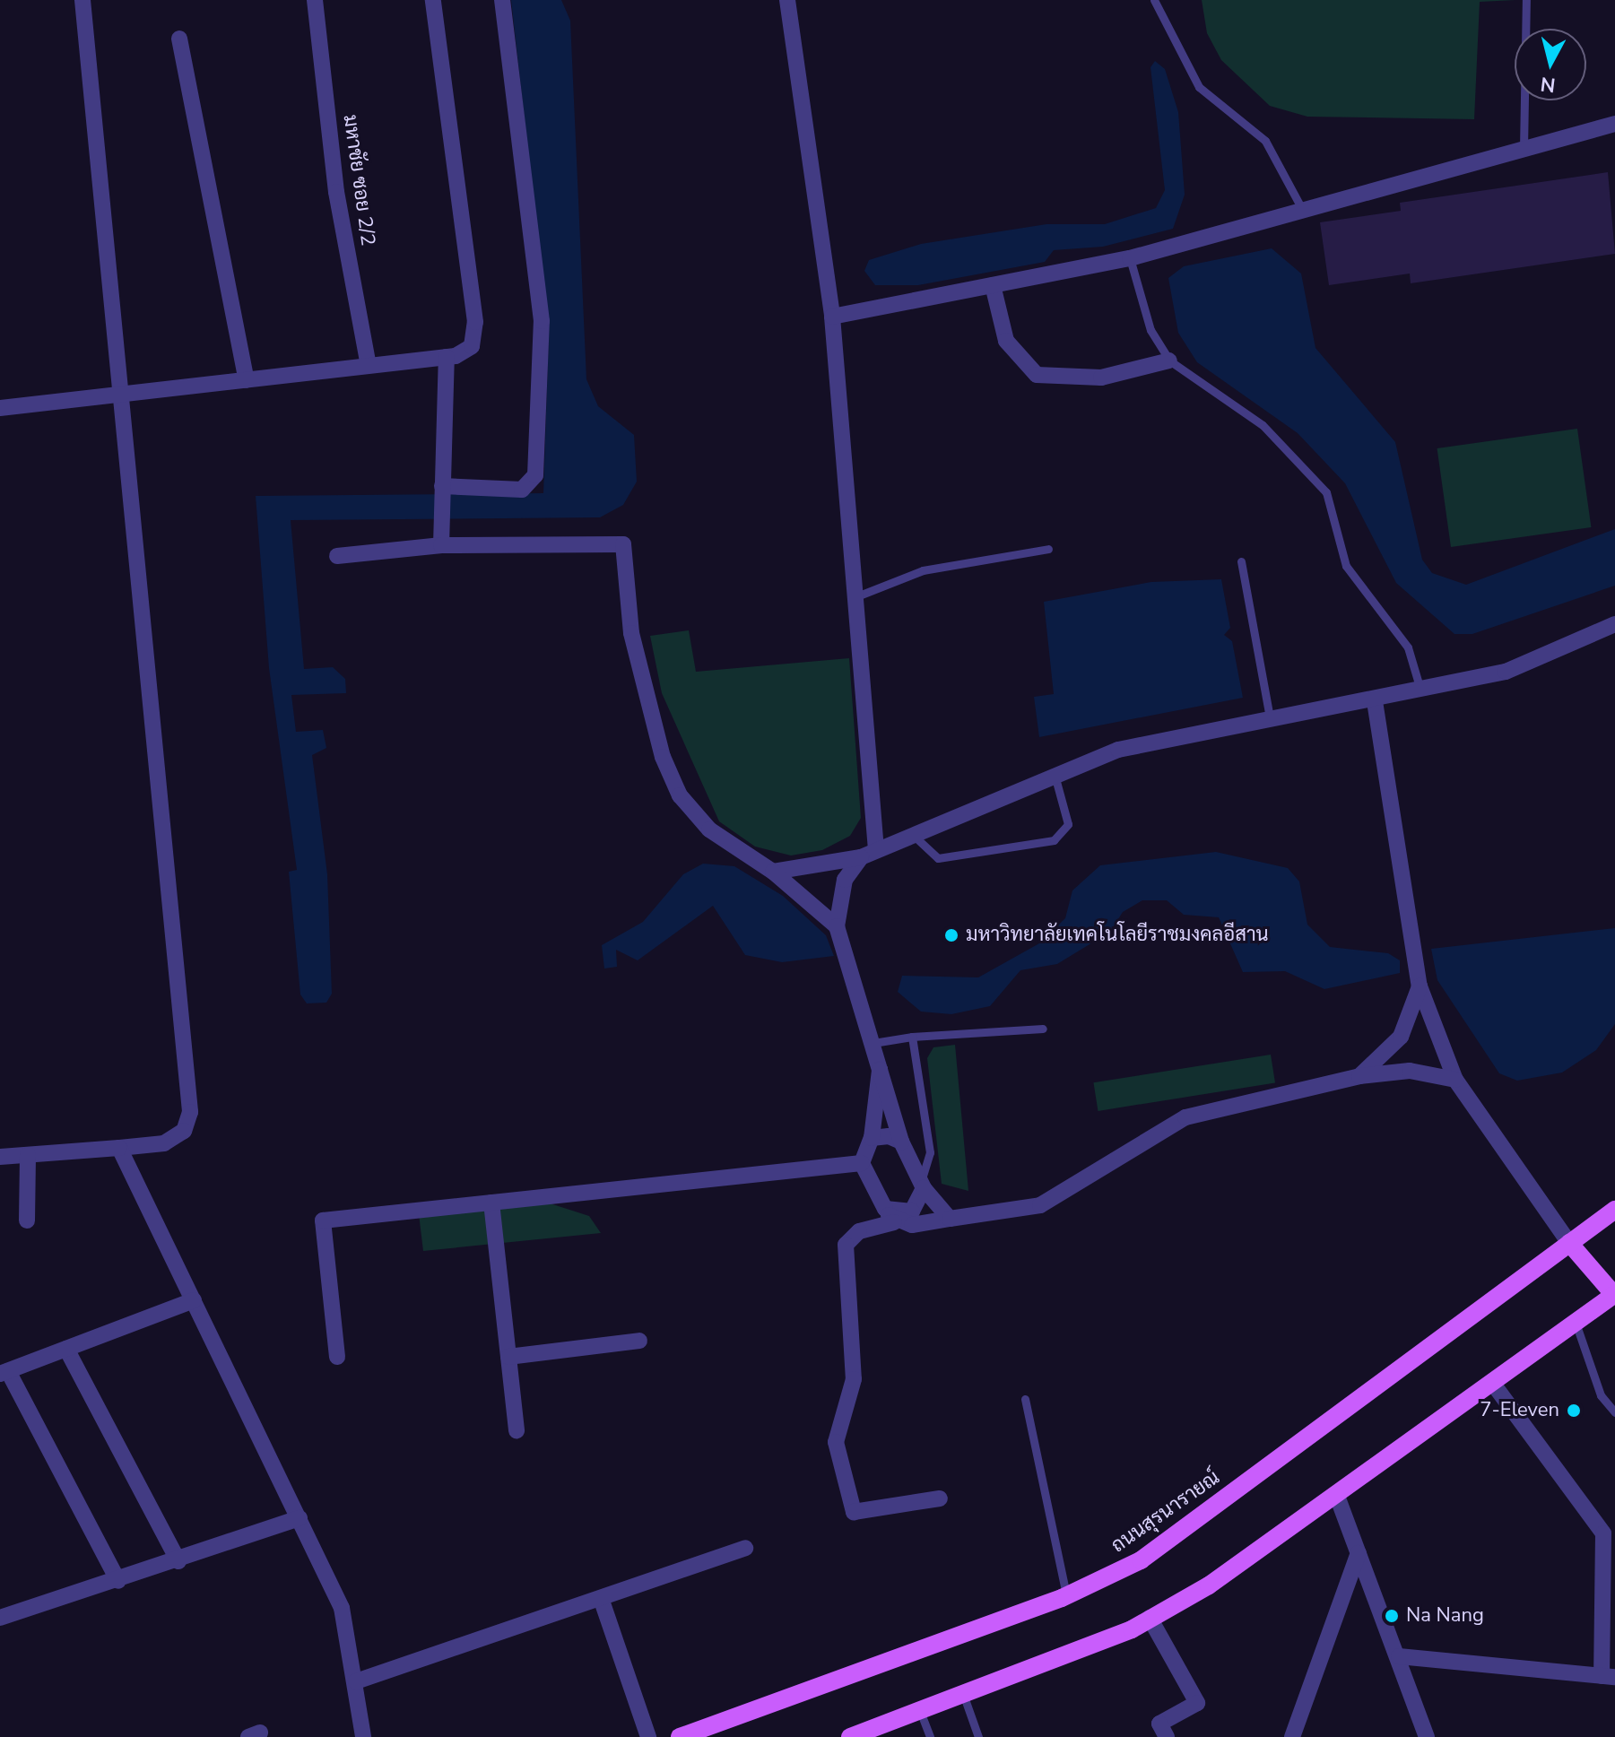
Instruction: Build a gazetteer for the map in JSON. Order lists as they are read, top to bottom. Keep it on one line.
{"streets":{"main road":["ถนนสุรนารายณ์"],"street":["มหาชัย ซอย 2/2"]},"places":["มหาวิทยาลัยเทคโนโลยีราชมงคลอีสาน","7-Eleven","Na Nang"],"north":"bottom"}
